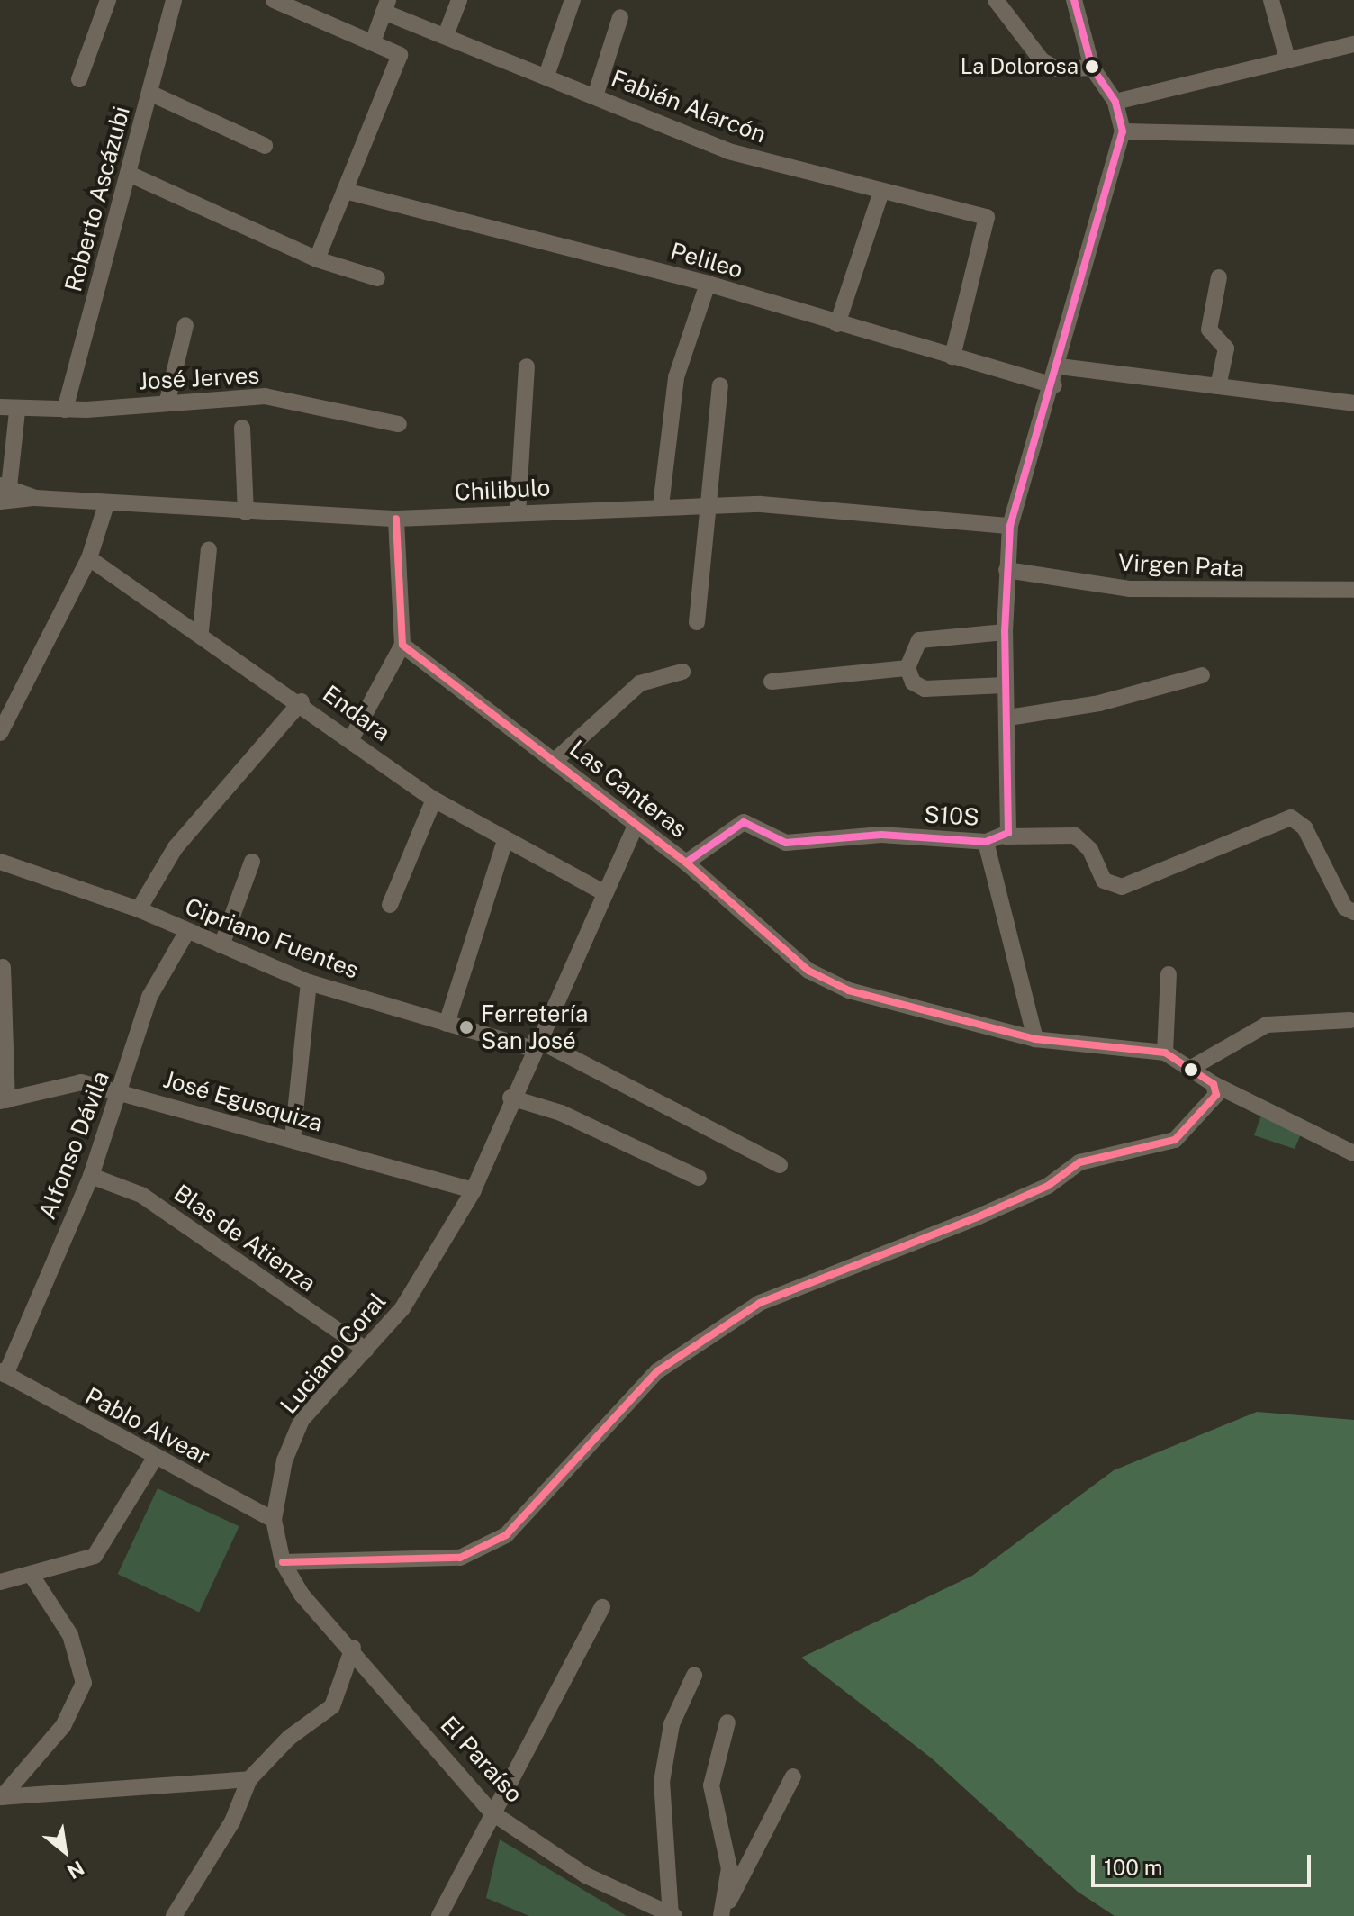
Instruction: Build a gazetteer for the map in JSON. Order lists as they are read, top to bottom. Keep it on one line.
{"streets":{"street":["Fabián Alarcón","Roberto Ascázubi","Pelileo","José Jerves","Chilibulo","Virgen Pata","Endara","Las Canteras","S10S","Cipriano Fuentes","José Egusquiza","Alfonso Dávila","Blas de Atienza","Luciano Coral","Pablo Alvear","El Paraíso"]},"crossings":[["Fabián Alarcón","Pelileo"],["Roberto Ascázubi","José Jerves"],["Pelileo","S10S"],["Chilibulo","S10S"],["Virgen Pata","S10S"],["Endara","Luciano Coral"],["Las Canteras","S10S"],["Las Canteras","Luciano Coral"],["Cipriano Fuentes","Alfonso Dávila"],["Cipriano Fuentes","Luciano Coral"],["José Egusquiza","Alfonso Dávila"],["José Egusquiza","Luciano Coral"],["Alfonso Dávila","Blas de Atienza"],["Alfonso Dávila","Pablo Alvear"],["Blas de Atienza","Luciano Coral"],["Luciano Coral","Pablo Alvear"],["Luciano Coral","El Paraíso"]],"places":["La Dolorosa","Ferretería San José"],"scale_bar":"100 m","north":"bottom right"}
